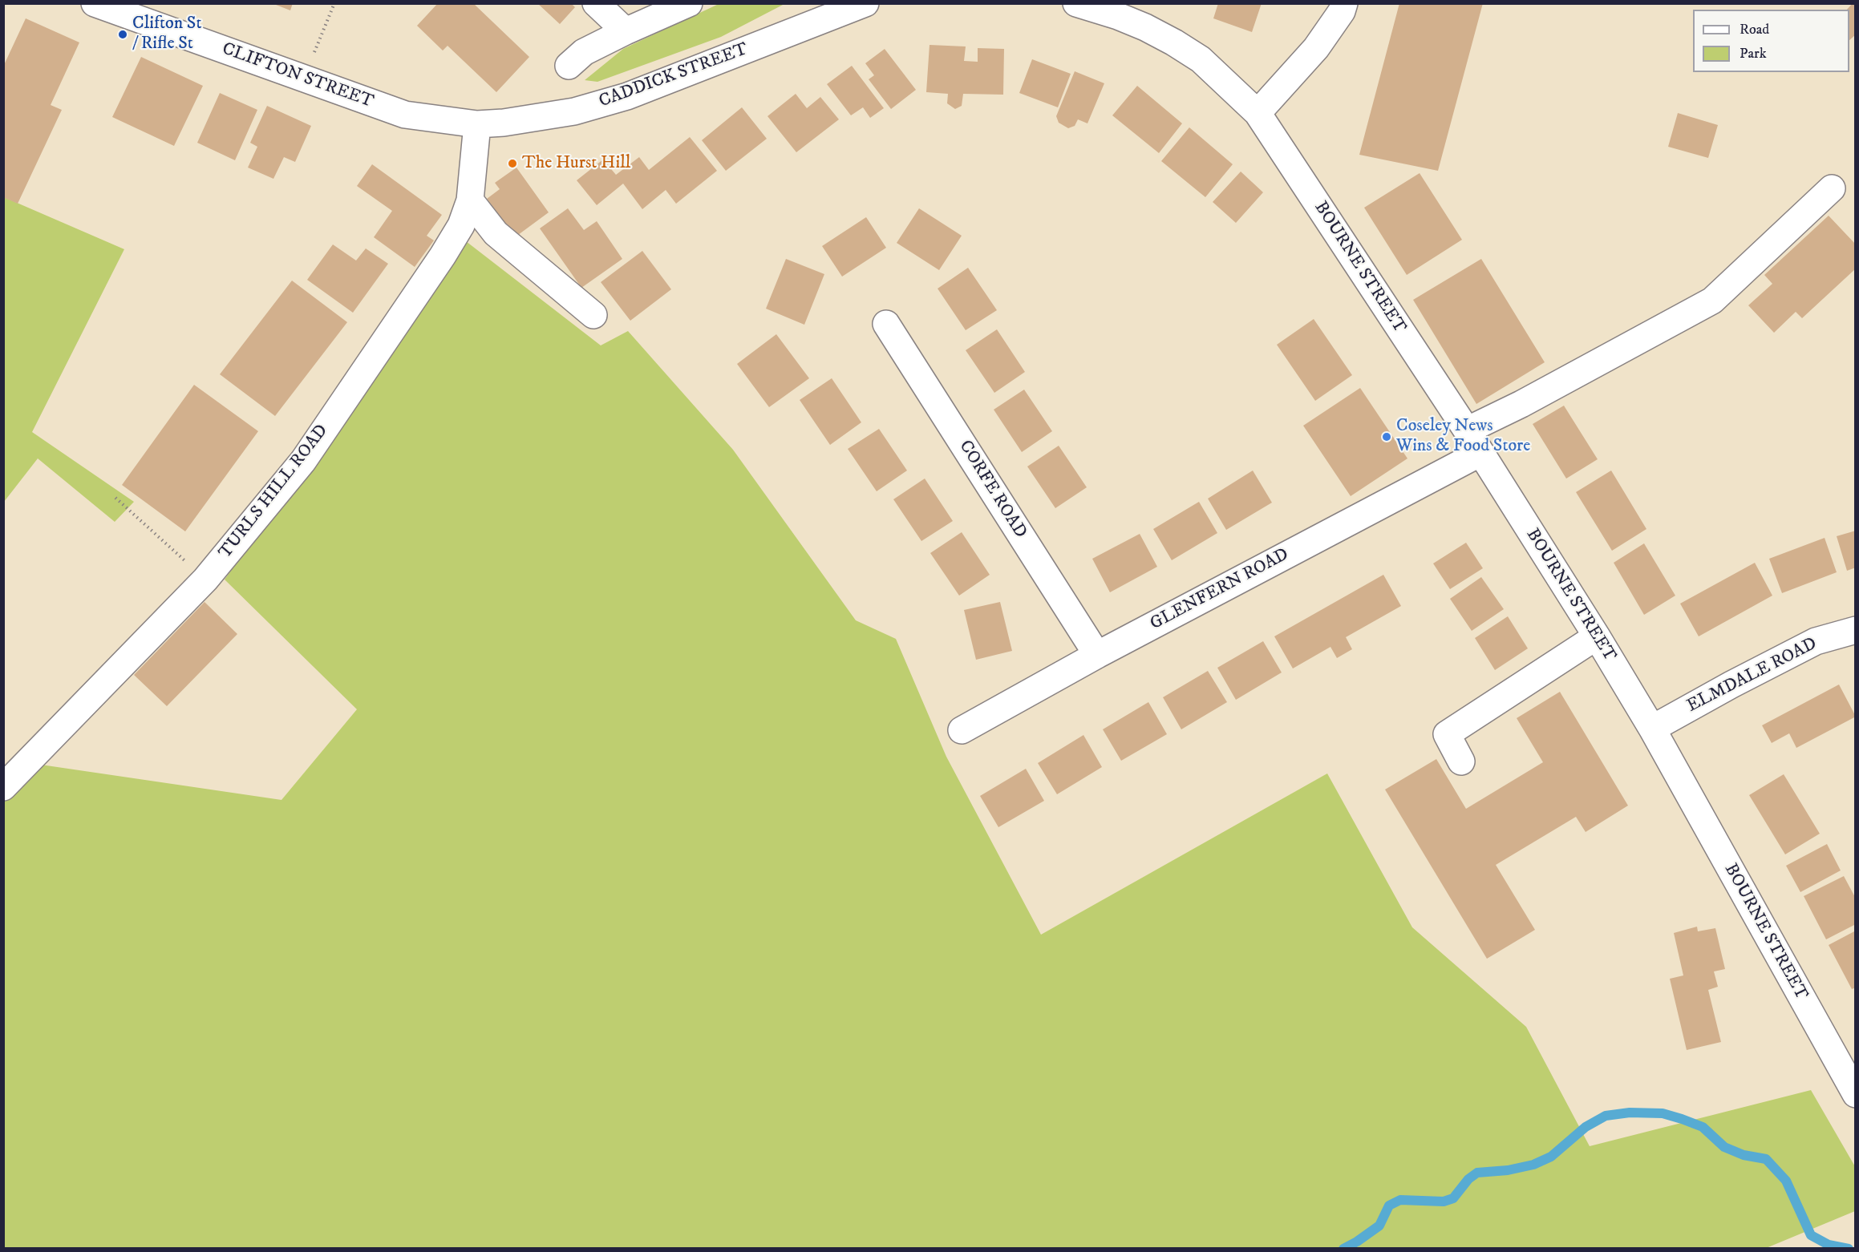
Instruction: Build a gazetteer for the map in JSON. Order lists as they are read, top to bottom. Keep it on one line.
{"streets":{"street":["CLIFTON STREET","CADDICK STREET","BOURNE STREET","CORFE ROAD","TURLS HILL ROAD","GLENFERN ROAD","ELMDALE ROAD"]},"crossings":[["CLIFTON STREET","CADDICK STREET"],["CLIFTON STREET","TURLS HILL ROAD"],["CADDICK STREET","TURLS HILL ROAD"],["BOURNE STREET","GLENFERN ROAD"],["BOURNE STREET","ELMDALE ROAD"],["CORFE ROAD","GLENFERN ROAD"]],"places":["Clifton St / Rifle St","The Hurst Hill","Coseley News Wins & Food Store"],"legend":["Road","Park"]}
